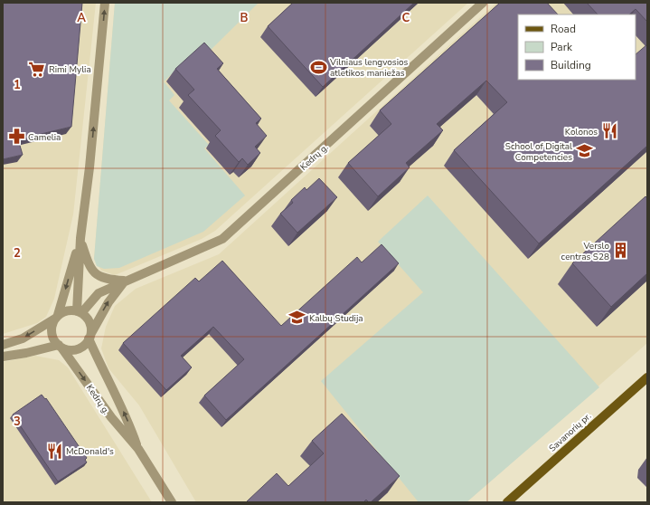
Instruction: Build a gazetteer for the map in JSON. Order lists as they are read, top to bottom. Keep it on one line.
{"streets":{"main road":["Savanorių pr."],"street":["Kedrų g."]},"places":{"sports":["Vilniaus lengvosios atletikos maniežas"],"supermarket":["Rimi Mylia"],"restaurant":["Kolonos","McDonald's"],"pharmacy":["Camelia"],"school or university":["School of Digital Competencies","Kalbų Studija"],"building":["Verslo centras S28"]},"legend":["Road","Park","Building"],"grid":{"columns":["A","B","C"],"rows":["1","2","3"]}}
